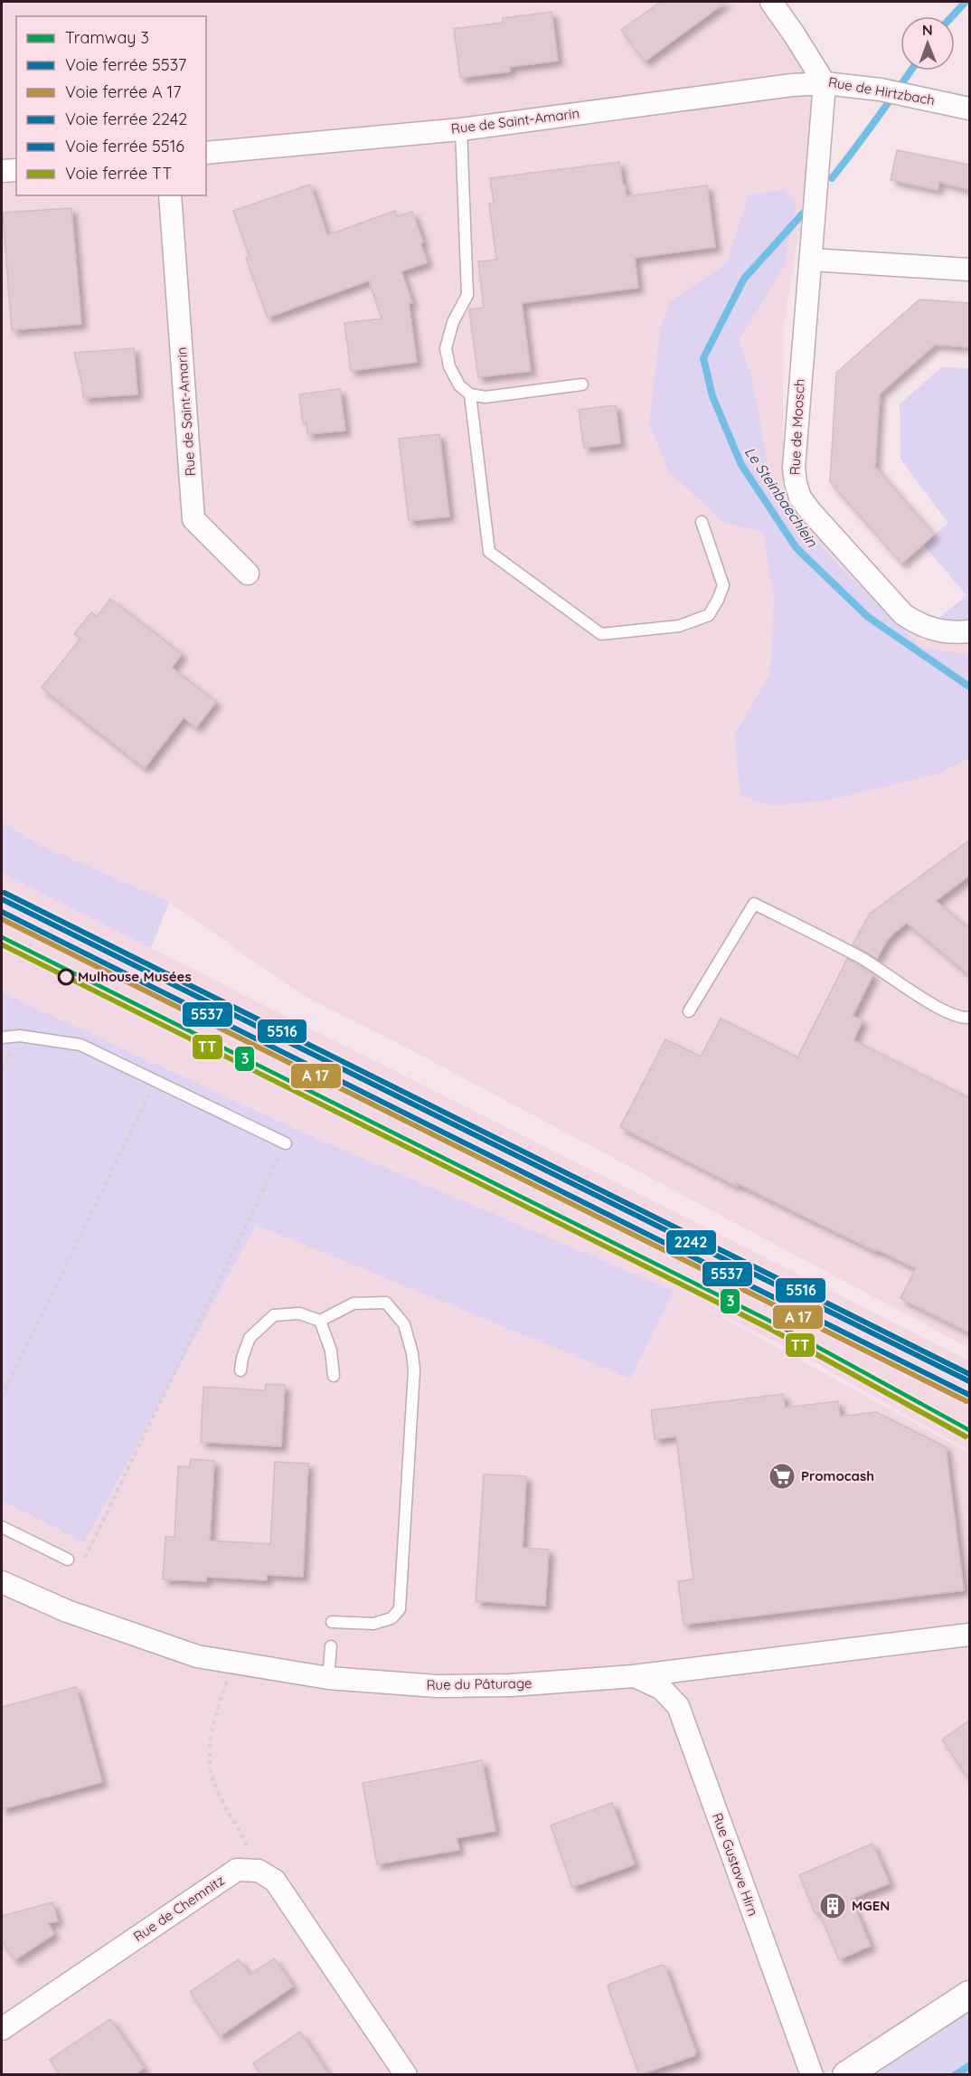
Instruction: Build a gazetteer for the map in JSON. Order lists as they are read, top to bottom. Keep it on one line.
{"streets":{"street":["Rue de Hirtzbach","Rue de Saint-Amarin","Rue de Moosch","Rue du Pâturage","Rue Gustave Hirn","Rue de Chemnitz"]},"crossings":[["Rue de Hirtzbach","Rue de Saint-Amarin"],["Rue de Hirtzbach","Rue de Moosch"],["Rue de Saint-Amarin","Rue de Moosch"],["Rue du Pâturage","Rue Gustave Hirn"]],"water":["Le Steinbaechlein"],"places":{"other":["Mulhouse Musées"],"supermarket":["Promocash"],"building":["MGEN"]},"lines":["rail line 5516","rail line 2242","rail line 5537","tram line 3","rail line TT"],"legend":["Tramway 3","Voie ferrée 5537","Voie ferrée A 17","Voie ferrée 2242","Voie ferrée 5516","Voie ferrée TT"],"north":"top"}
